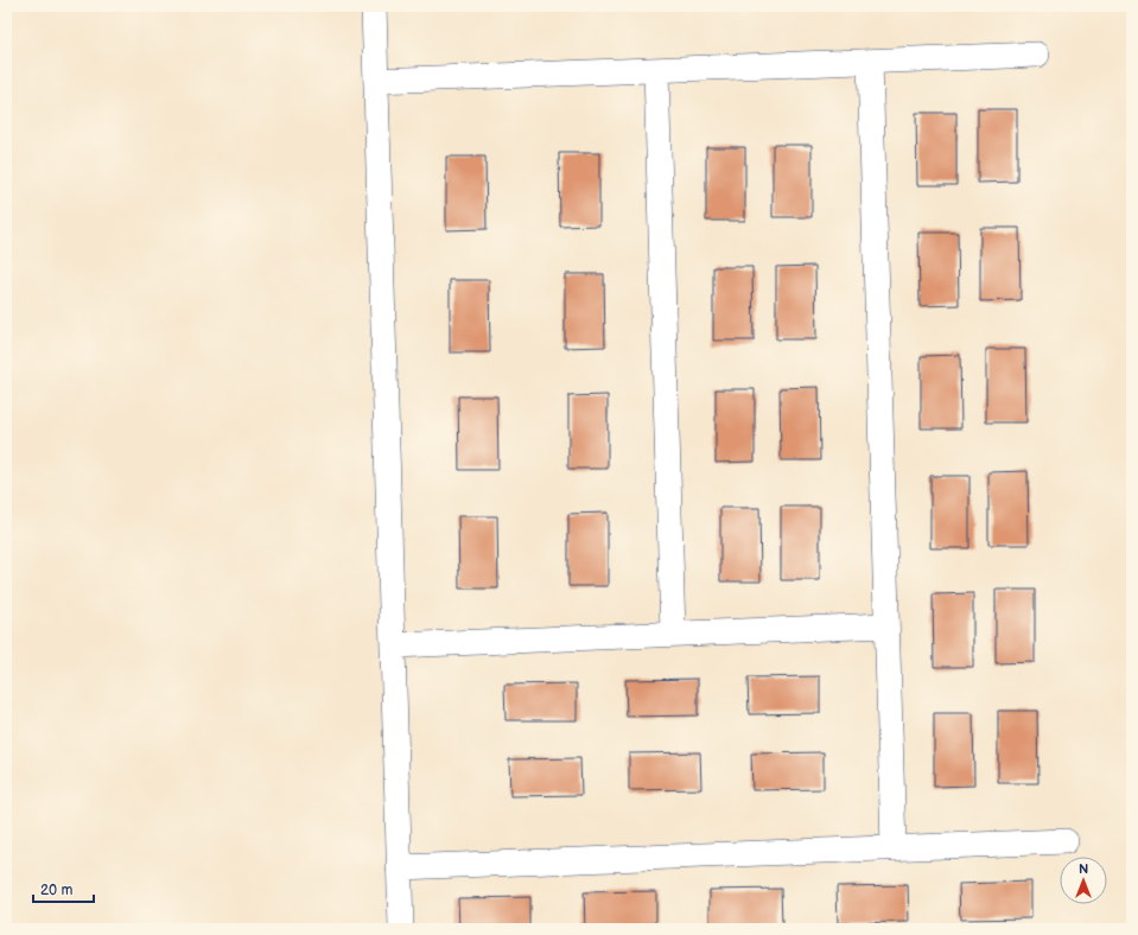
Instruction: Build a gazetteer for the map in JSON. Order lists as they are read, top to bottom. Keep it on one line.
{"scale_bar":"20 m","north":"top"}
